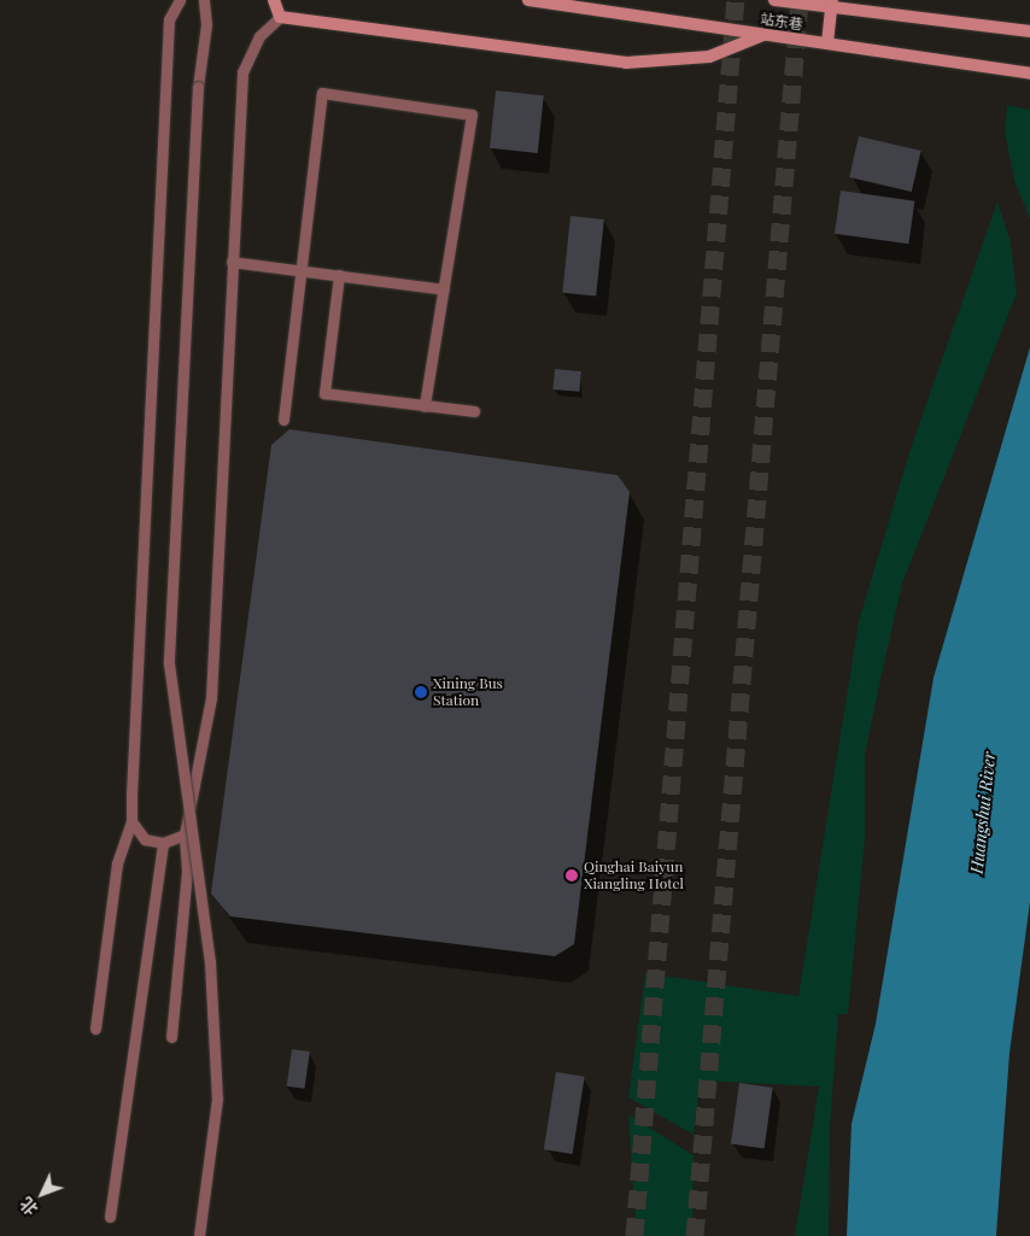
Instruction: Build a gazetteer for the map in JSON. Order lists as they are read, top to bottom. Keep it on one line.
{"streets":{"main road":["站东巷"]},"water":["Huangshui River"],"places":["Xining Bus Station","Qinghai Baiyun Xiangling Hotel"],"north":"bottom left"}
